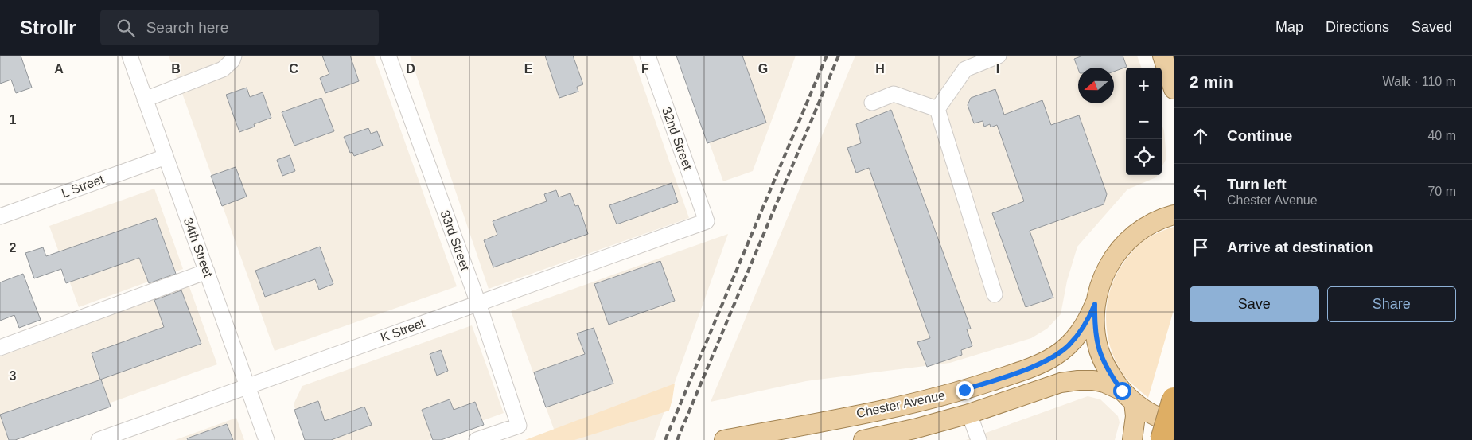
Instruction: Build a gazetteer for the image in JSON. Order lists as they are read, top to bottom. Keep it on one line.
{"streets":{"main road":["Chester Avenue"],"street":["32nd Street","L Street","33rd Street","34th Street","K Street"]},"crossings":[["32nd Street","K Street"],["L Street","34th Street"],["33rd Street","K Street"],["34th Street","K Street"]],"north":"left","page":{"header":"Strollr","search":"Search here","nav":["Map","Directions","Saved"],"heading":["2 min","Walk · 110 m"],"map_buttons":["+","−"],"list":[["Continue","40 m"],["Turn left","Chester Avenue","70 m"],"Arrive at destination"],"buttons":["Save","Share"]},"grid":{"columns":["A","B","C","D","E","F","G","H","I"],"rows":["1","2","3"]}}
